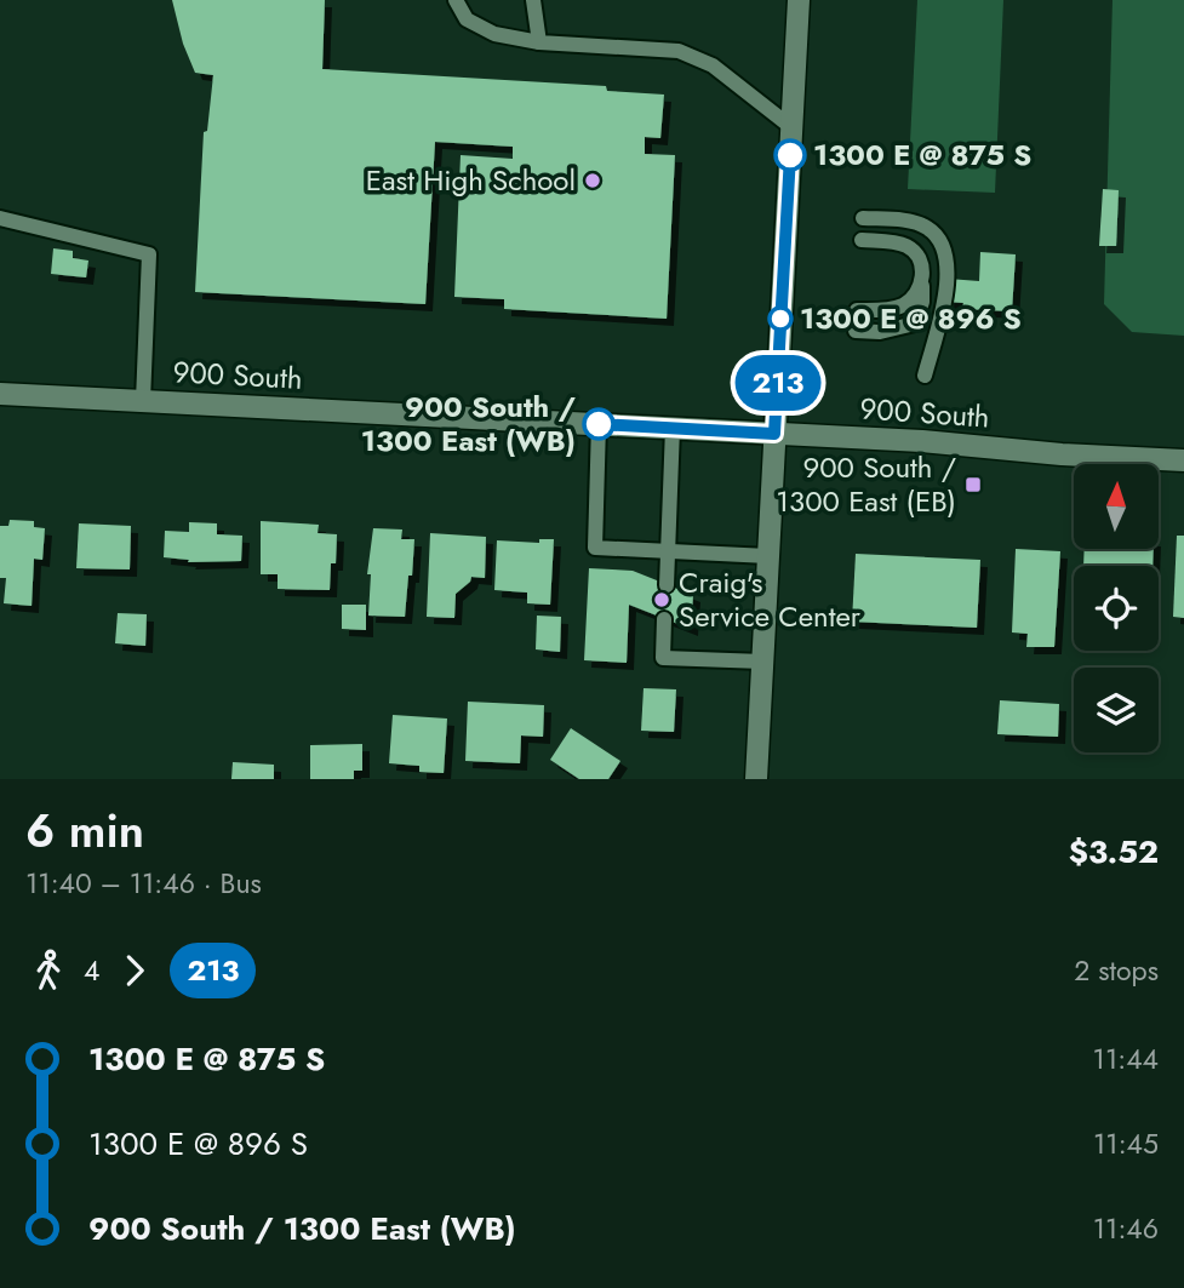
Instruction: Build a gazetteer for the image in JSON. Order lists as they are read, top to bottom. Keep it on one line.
{"streets":{"street":["900 South"]},"places":{"other":["1300 E @ 875 S","East High School","1300 E @ 896 S","900 South / 1300 East (WB)","Craig's Service Center"],"transit":["900 South / 1300 East (EB)"]},"lines":["bus line 213"],"north":"top","page":{"on_map":"213","heading":["6 min","11:40 – 11:46 · Bus","$3.52"],"legs":["4","213","2 stops"],"list":[{"name":"1300 E @ 875 S","value":"11:44"},{"name":"1300 E @ 896 S","value":"11:45"},{"name":"900 South / 1300 East (WB)","value":"11:46"}]}}
